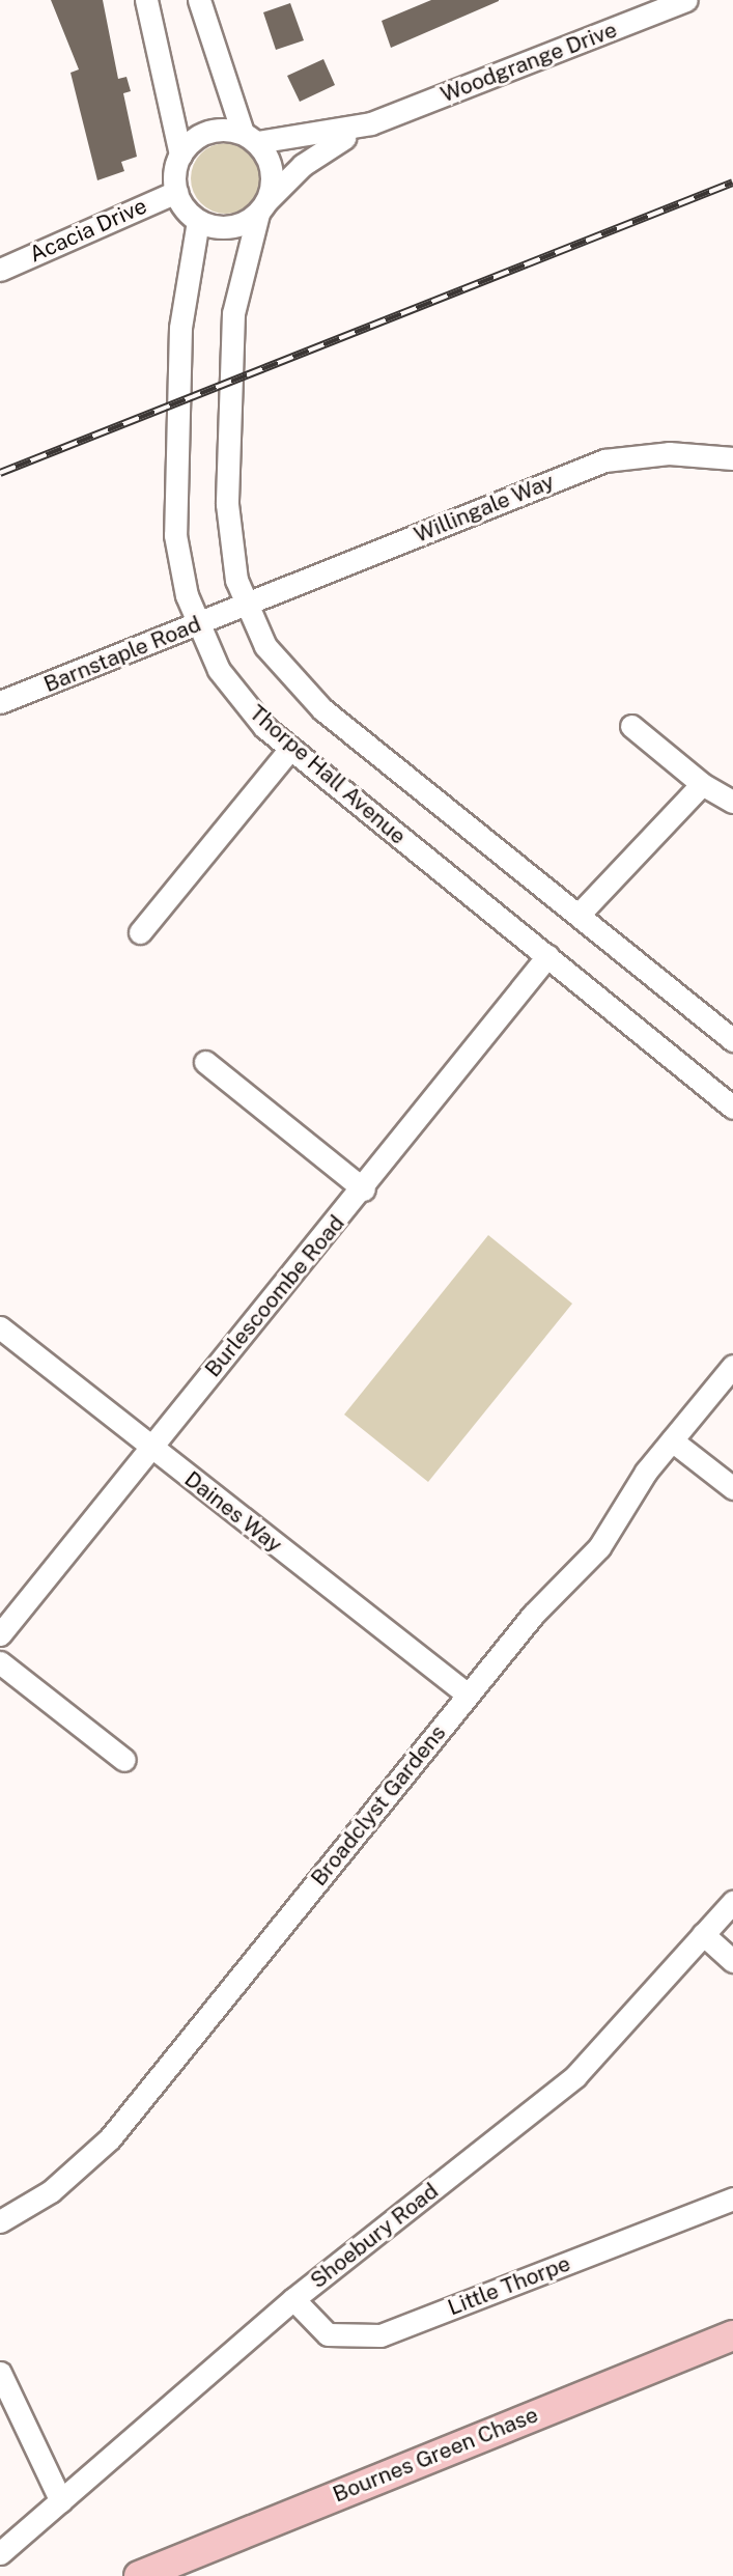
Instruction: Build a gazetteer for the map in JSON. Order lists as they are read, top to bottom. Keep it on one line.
{"streets":{"main road":["Bournes Green Chase"],"street":["Woodgrange Drive","Acacia Drive","Willingale Way","Barnstaple Road","Thorpe Hall Avenue","Burlescoombe Road","Daines Way","Broadclyst Gardens","Shoebury Road","Little Thorpe"]},"crossings":[["Woodgrange Drive","Acacia Drive"],["Woodgrange Drive","Thorpe Hall Avenue"],["Acacia Drive","Thorpe Hall Avenue"],["Willingale Way","Barnstaple Road"],["Barnstaple Road","Thorpe Hall Avenue"],["Thorpe Hall Avenue","Burlescoombe Road"],["Burlescoombe Road","Daines Way"],["Daines Way","Broadclyst Gardens"],["Shoebury Road","Little Thorpe"]]}
